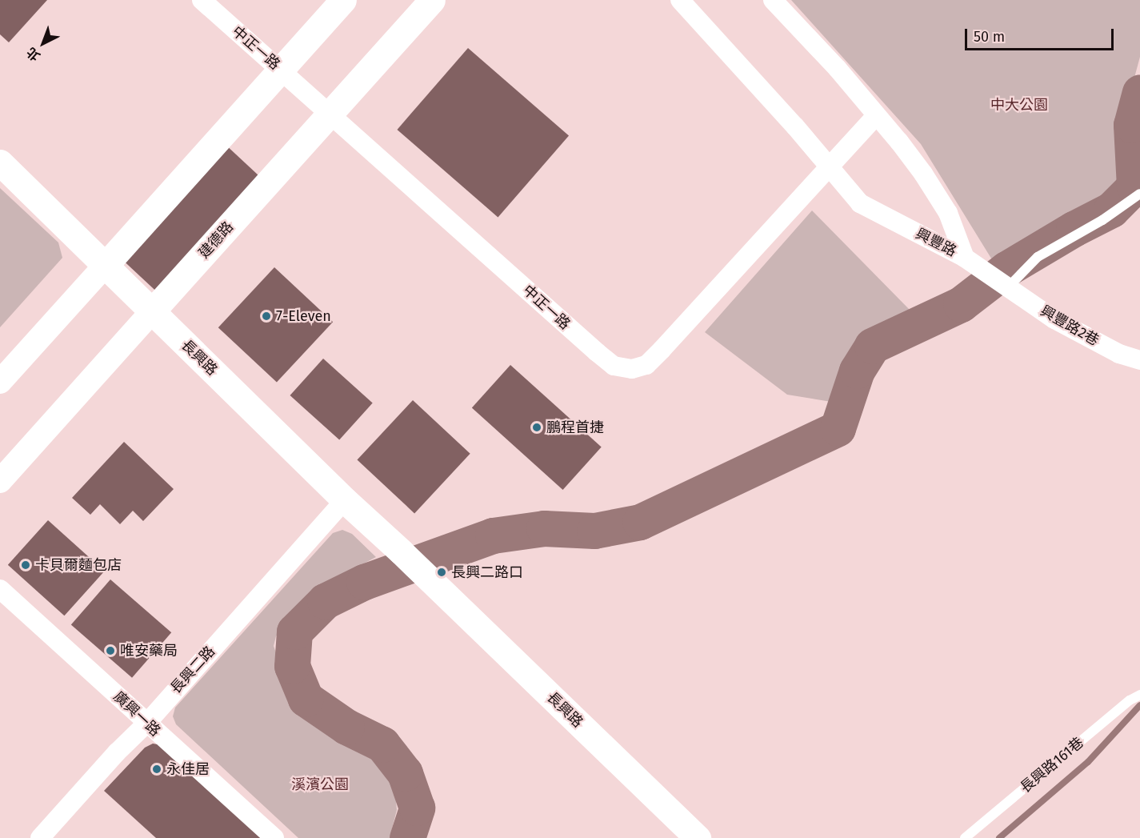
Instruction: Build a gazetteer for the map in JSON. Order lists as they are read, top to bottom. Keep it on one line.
{"streets":{"main road":["建德路","長興路"],"street":["中正一路","興豐路","興豐路2巷","長興二路","廣興一路"],"lane":["長興路161巷"]},"crossings":[["中正一路","建德路"],["中正一路","興豐路"],["建德路","長興路"],["興豐路","興豐路2巷"],["長興路","長興二路"],["長興二路","廣興一路"]],"parks":["中大公園","溪濱公園"],"places":["7-Eleven","鵬程首捷","卡貝爾麵包店","長興二路口","唯安藥局","永佳居"],"scale_bar":"50 m","north":"bottom left"}
